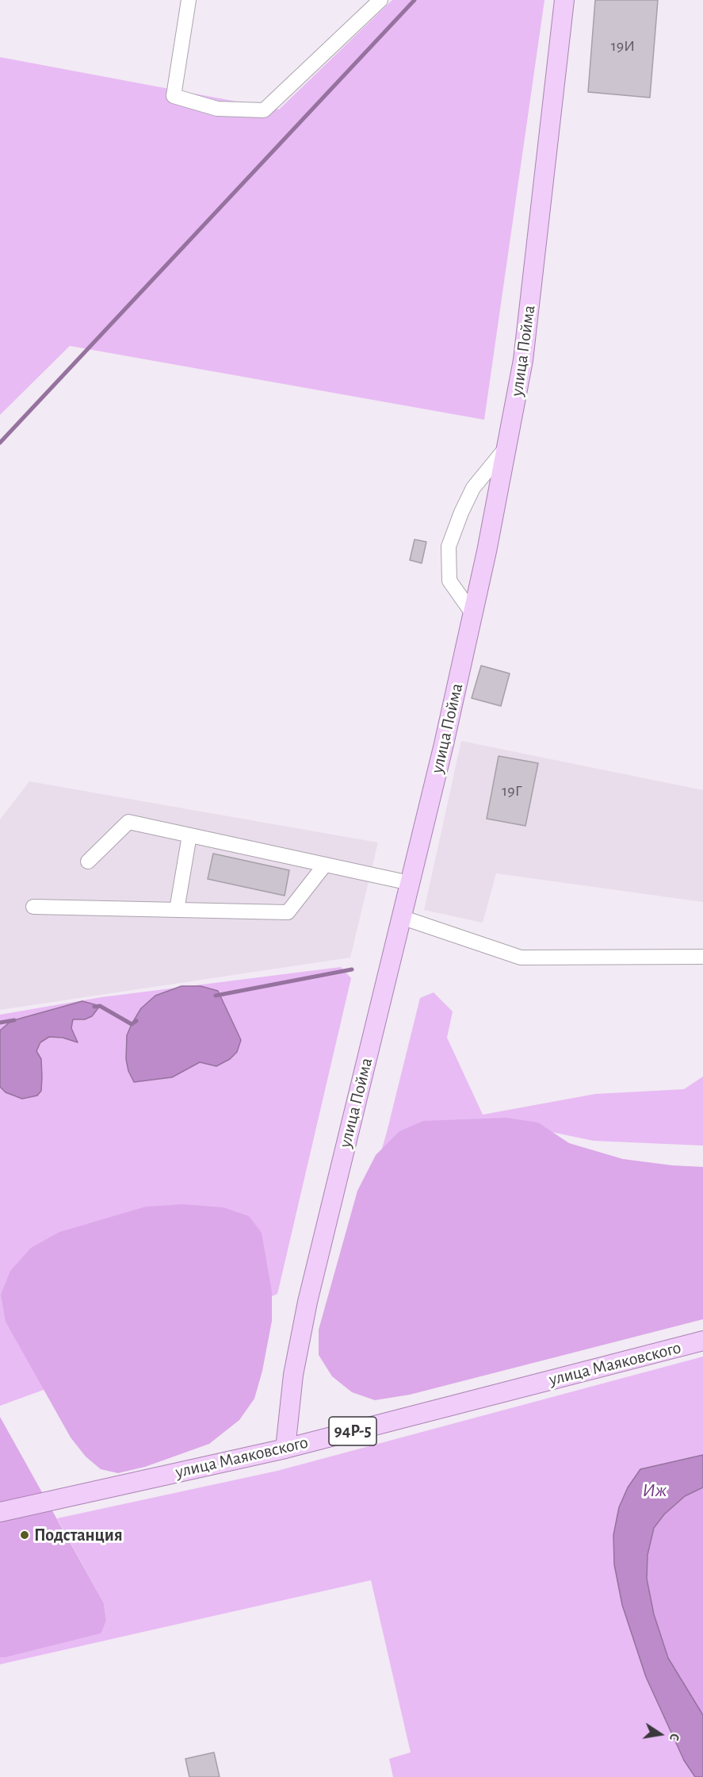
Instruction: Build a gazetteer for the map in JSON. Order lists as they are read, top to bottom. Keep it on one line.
{"streets":{"main road":["улица Пойма","улица Маяковского","94Р-5"]},"crossings":[["улица Пойма","улица Маяковского"]],"water":["Иж"],"places":["Подстанция"],"house_numbers":["19И","19Г"],"north":"right"}
